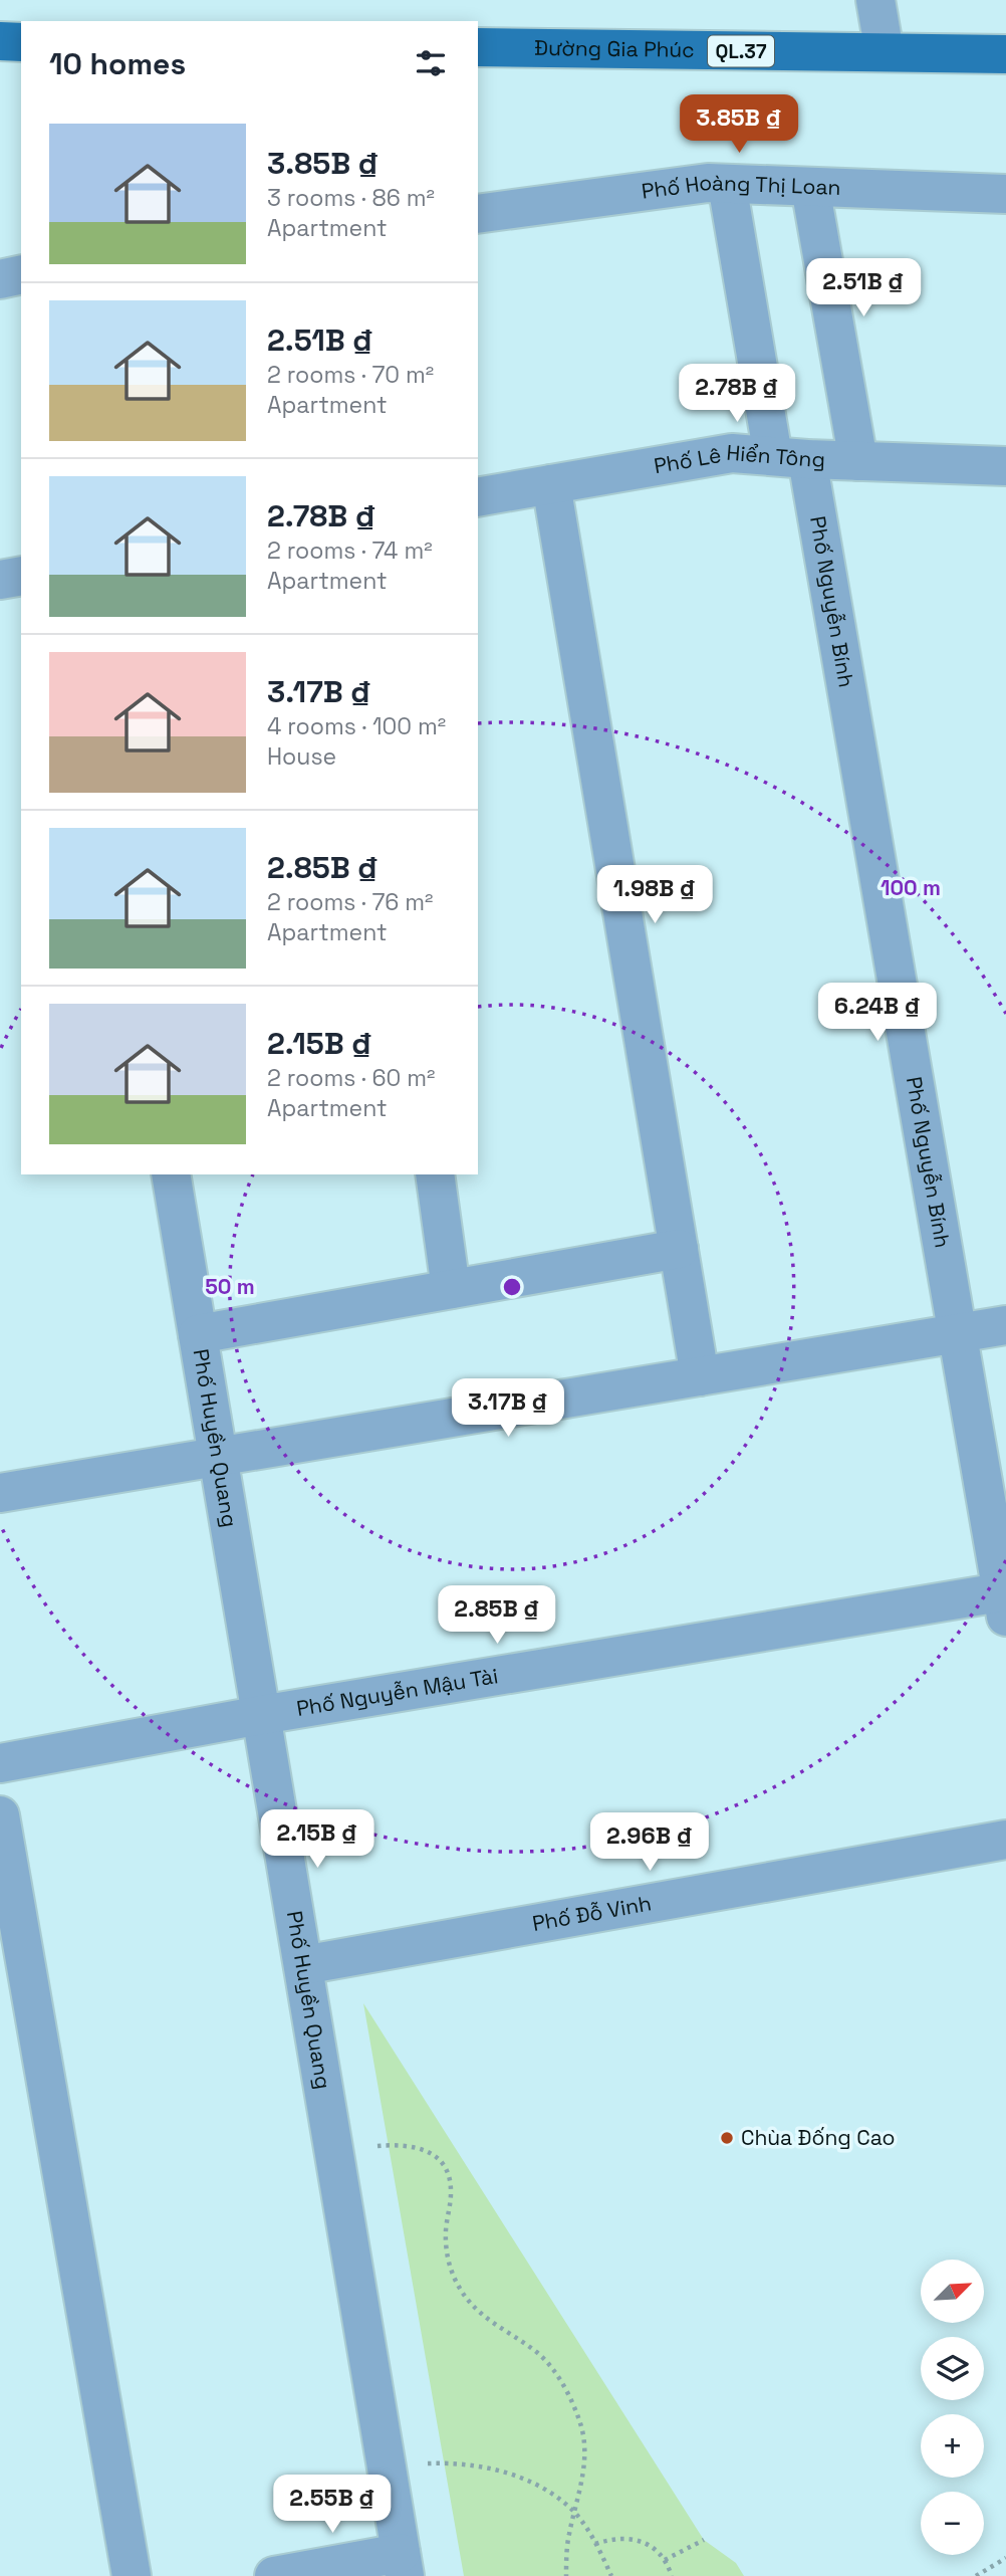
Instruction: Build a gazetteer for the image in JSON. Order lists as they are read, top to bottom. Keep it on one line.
{"streets":{"main road":["Đường Gia Phúc","QL.37"],"street":["Phố Hoàng Thị Loan","Phố Lê Hiển Tông","Phố Nguyễn Bính","Phố Huyền Quang","Phố Nguyễn Mậu Tài","Phố Đỗ Vinh"]},"crossings":[["Phố Hoàng Thị Loan","Phố Nguyễn Bính"],["Phố Lê Hiển Tông","Phố Nguyễn Bính"],["Phố Nguyễn Bính","Phố Nguyễn Mậu Tài"],["Phố Huyền Quang","Phố Nguyễn Mậu Tài"],["Phố Huyền Quang","Phố Đỗ Vinh"]],"places":["Chùa Đống Cao"],"north":"top right","page":{"heading":"10 homes","price":["3.85B ₫","2.51B ₫","2.78B ₫","1.98B ₫","6.24B ₫","3.17B ₫","2.85B ₫","2.15B ₫","2.96B ₫","2.55B ₫"],"list":[{"name":"3.85B ₫","note":"3 rooms · 86 m² · Apartment"},{"name":"2.51B ₫","note":"2 rooms · 70 m² · Apartment"},{"name":"2.78B ₫","note":"2 rooms · 74 m² · Apartment"},{"name":"3.17B ₫","note":"4 rooms · 100 m² · House"},{"name":"2.85B ₫","note":"2 rooms · 76 m² · Apartment"},{"name":"2.15B ₫","note":"2 rooms · 60 m² · Apartment"}],"map_buttons":["+","−"]},"rings":["100 m","50 m"]}
